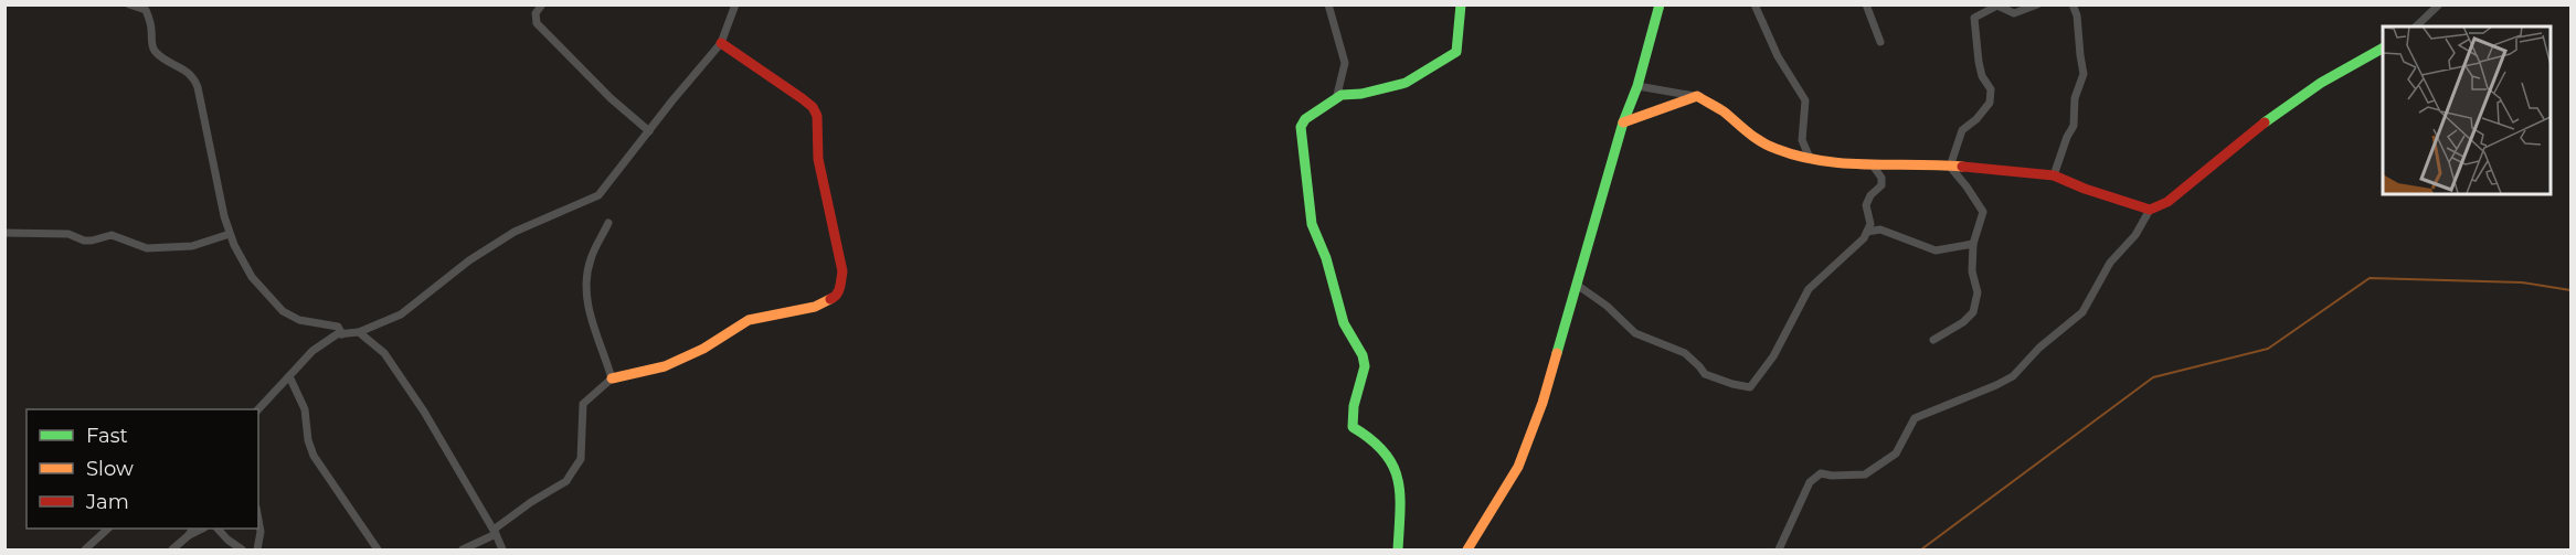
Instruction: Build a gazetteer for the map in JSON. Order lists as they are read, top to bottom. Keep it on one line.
{"legend":["Fast","Slow","Jam"]}
